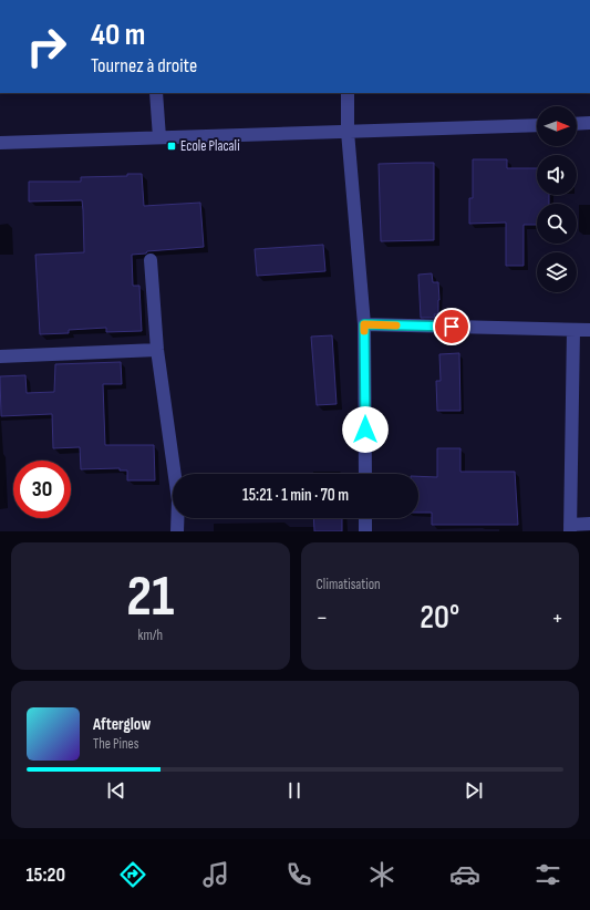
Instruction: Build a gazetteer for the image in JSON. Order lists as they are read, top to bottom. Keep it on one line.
{"places":{"transit":["Ecole Placali"]},"north":"right","page":{"turn":["40 m","Tournez à droite"],"limit":"30","trip":"15:21 · 1 min · 70 m","tile":[["21","km/h"],"Climatisation"],"heat":["−","20°","+"],"song":["Afterglow","The Pines"],"tabs":"15:20"}}
